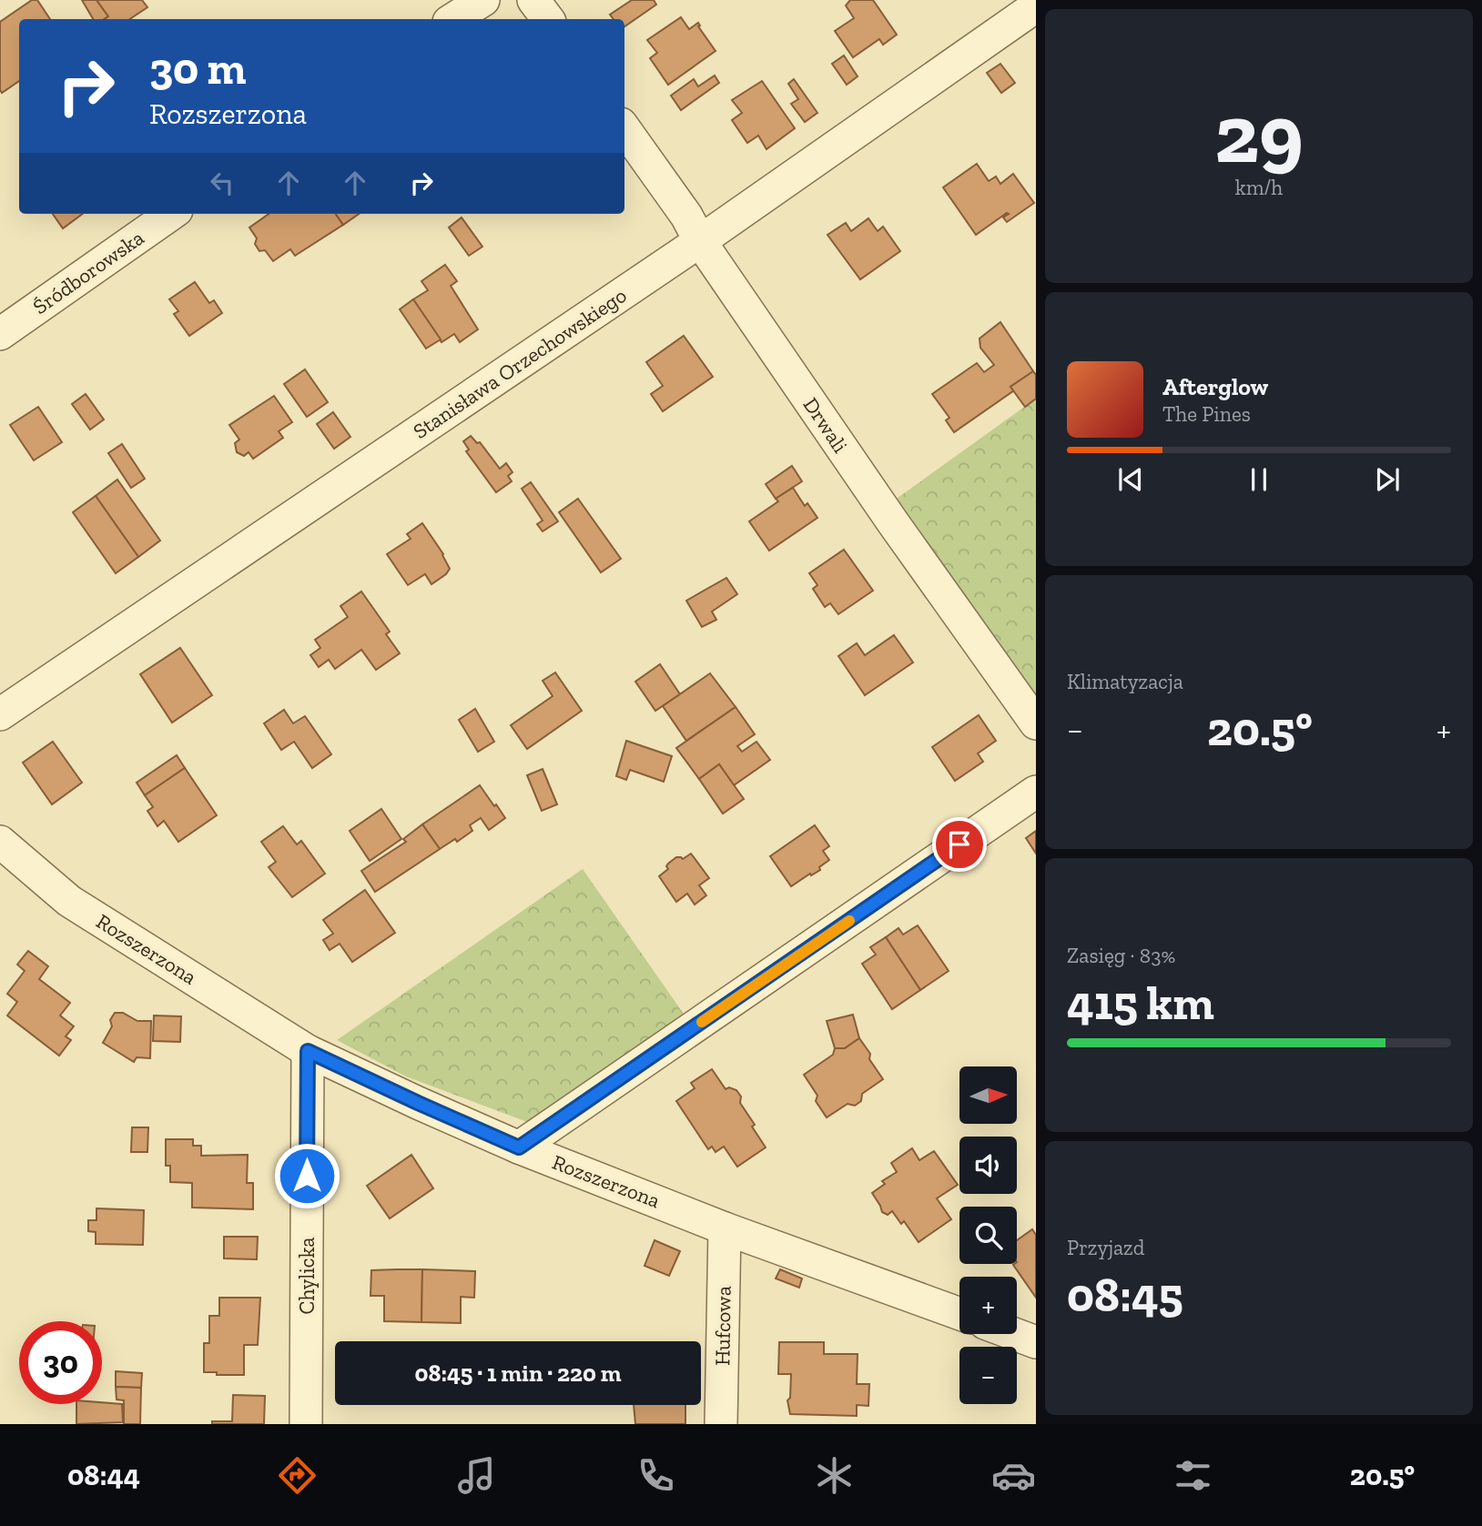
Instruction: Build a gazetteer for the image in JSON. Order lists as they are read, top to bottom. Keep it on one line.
{"streets":{"street":["Śródborowska","Stanisława Orzechowskiego","Drwali","Rozszerzona","Chylicka","Hufcowa"]},"crossings":[["Stanisława Orzechowskiego","Drwali"],["Rozszerzona","Chylicka"],["Rozszerzona","Hufcowa"]],"north":"right","page":{"tile":[["29","km/h"],"Klimatyzacja",["Zasięg · 83%","415 km"],["Przyjazd","08:45"]],"turn":["30 m","Rozszerzona"],"song":["Afterglow","The Pines"],"heat":["−","20.5°","+"],"map_buttons":["+","−"],"limit":"30","trip":"08:45 · 1 min · 220 m","tabs":["08:44","20.5°"]}}
